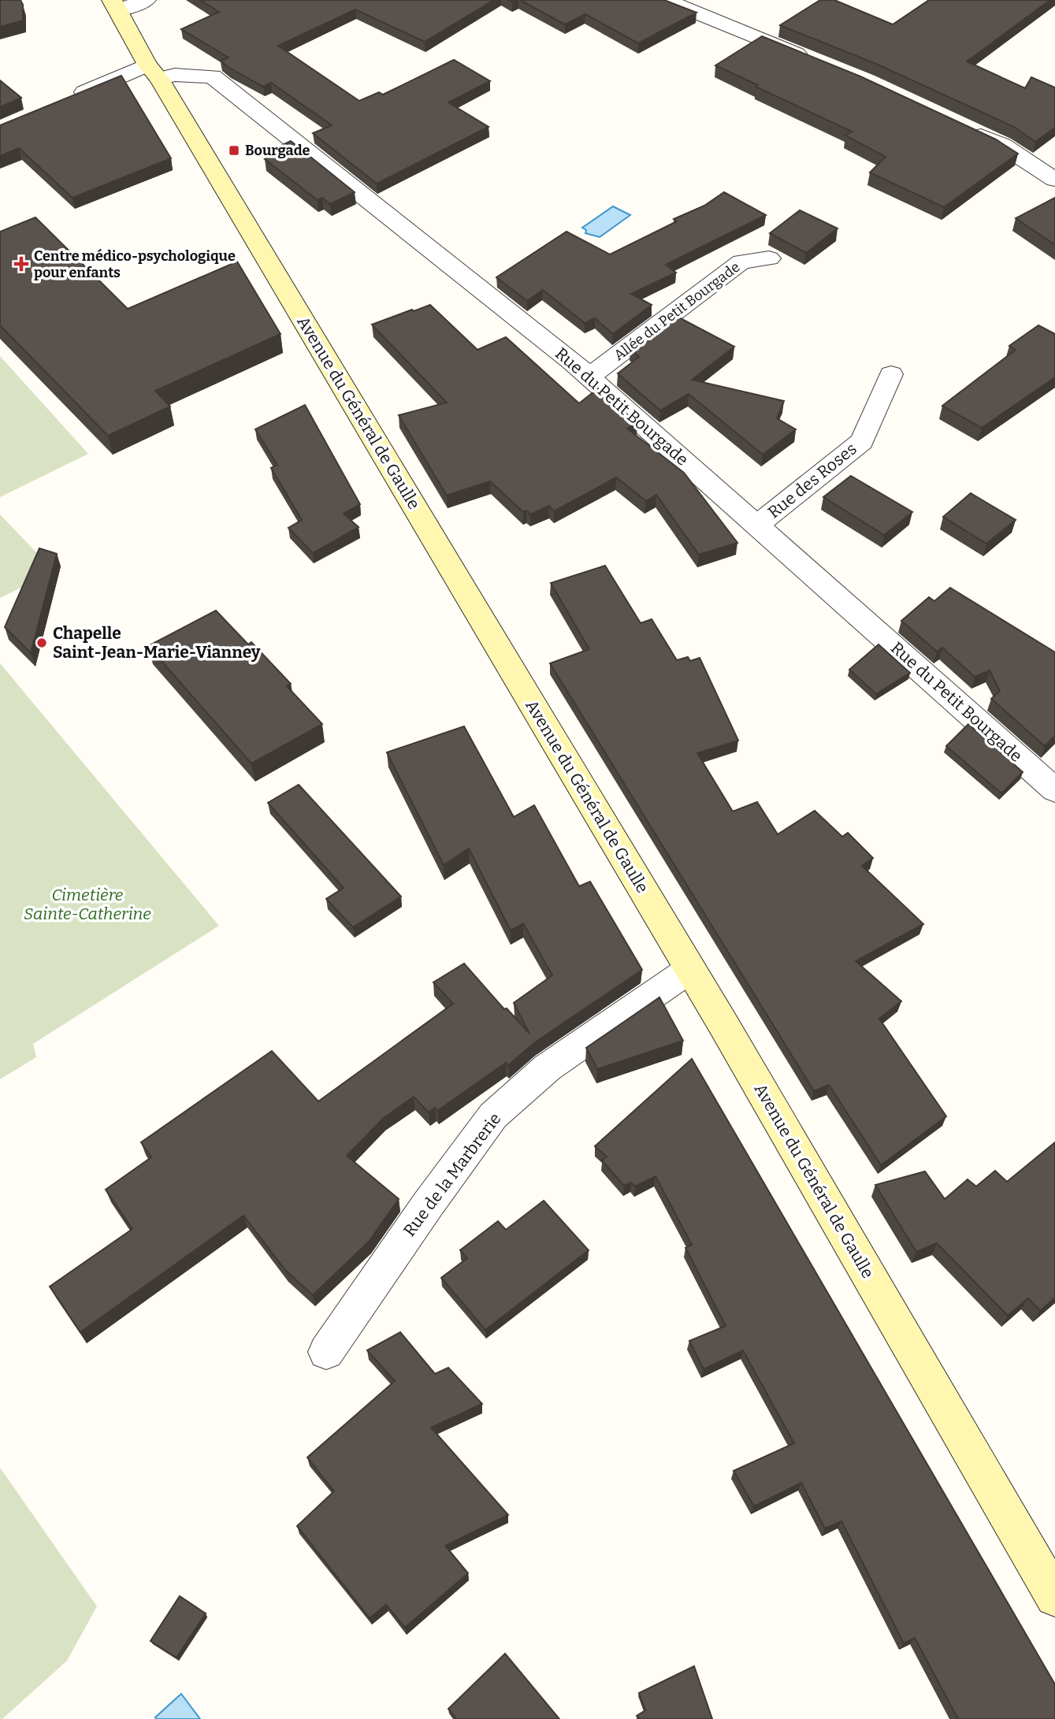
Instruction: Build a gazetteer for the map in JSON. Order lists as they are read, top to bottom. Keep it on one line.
{"streets":{"main road":["Avenue du Général de Gaulle"],"street":["Allée du Petit Bourgade","Rue du Petit Bourgade","Rue des Roses","Rue de la Marbrerie"]},"crossings":[["Allée du Petit Bourgade","Rue du Petit Bourgade"],["Rue du Petit Bourgade","Avenue du Général de Gaulle"],["Rue du Petit Bourgade","Rue des Roses"],["Avenue du Général de Gaulle","Rue de la Marbrerie"]],"parks":["Cimetière Sainte-Catherine"],"places":{"transit":["Bourgade"],"health":["Centre médico-psychologique pour enfants"],"other":["Chapelle Saint-Jean-Marie-Vianney"]}}
